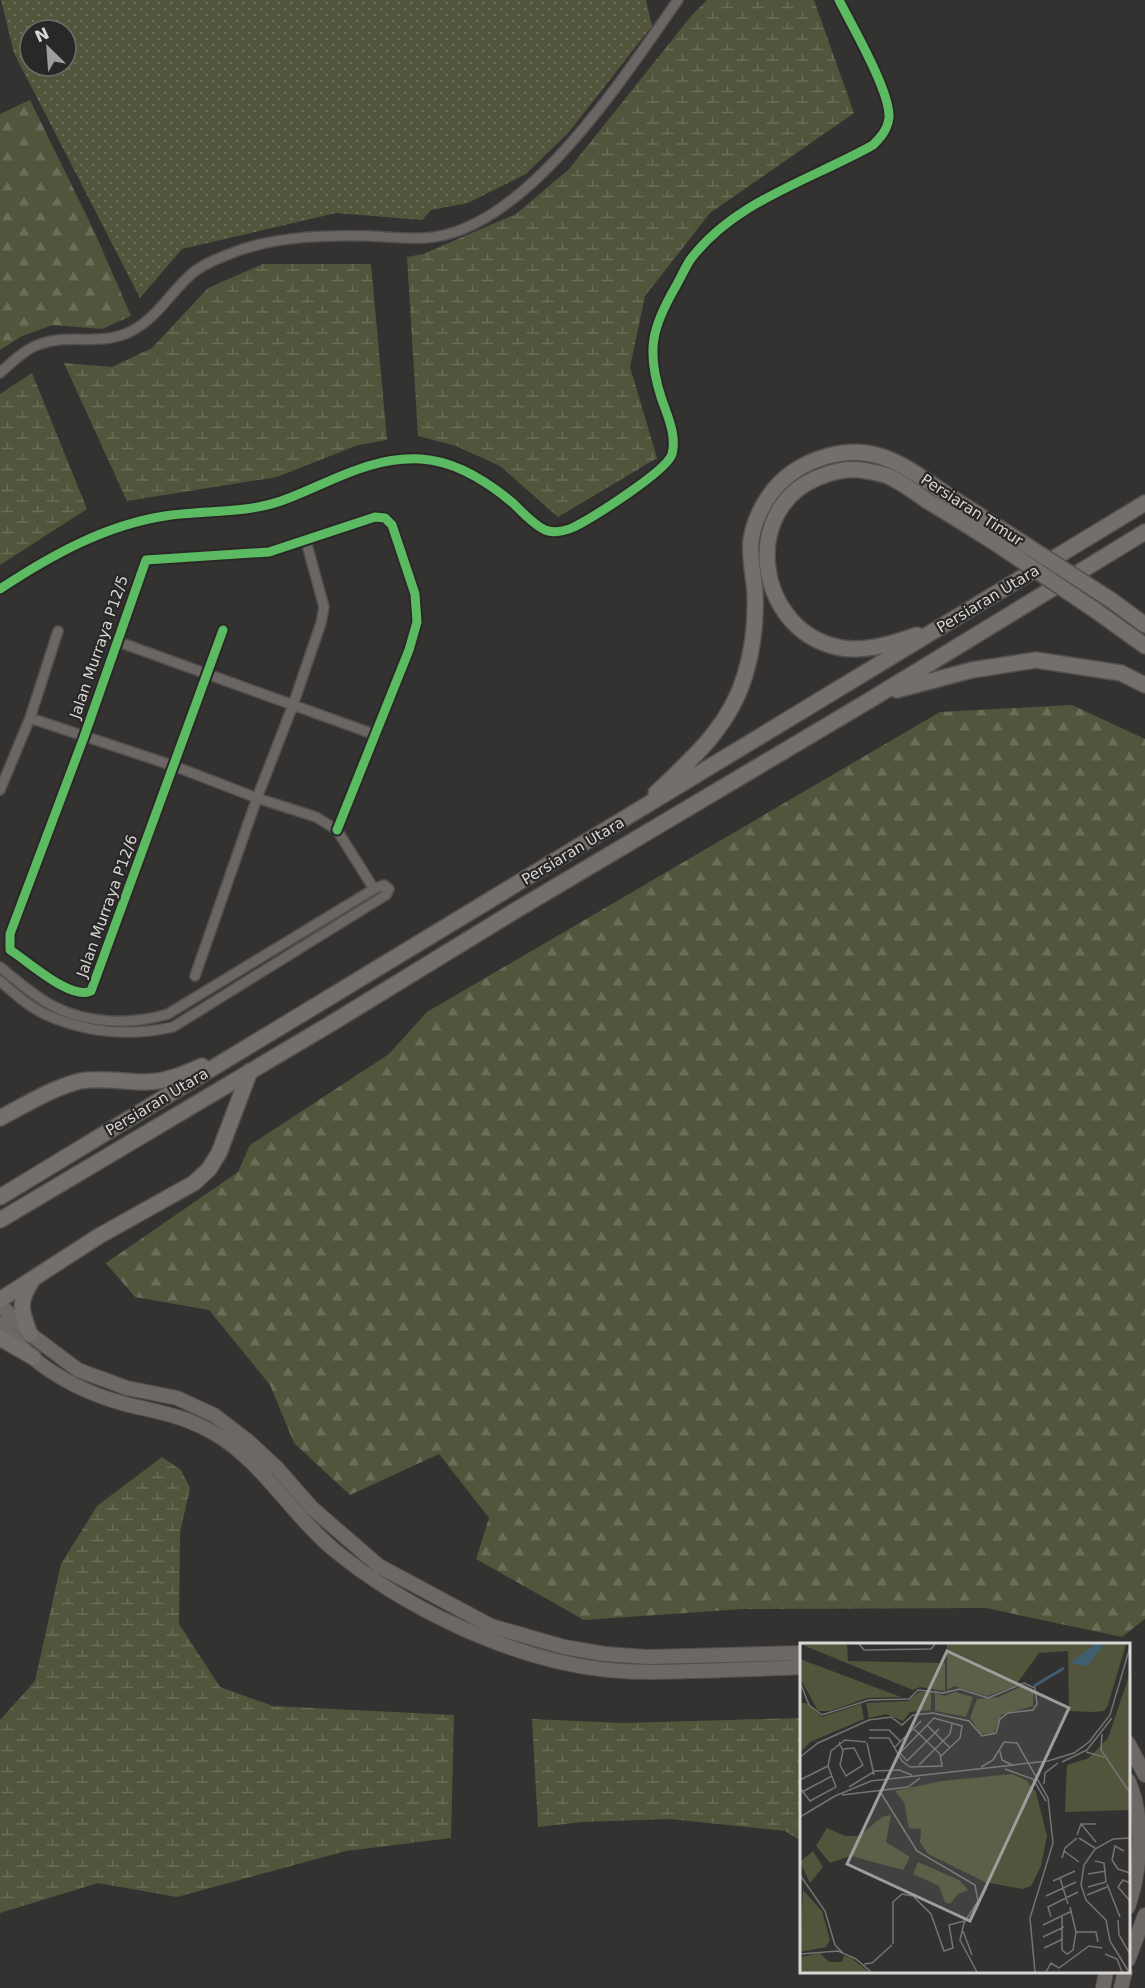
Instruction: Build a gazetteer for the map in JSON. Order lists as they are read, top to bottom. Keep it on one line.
{"streets":{"main road":["Persiaran Timur","Persiaran Utara"],"street":["Jalan Murraya P12/5","Jalan Murraya P12/6"]},"crossings":[["Persiaran Timur","Persiaran Utara"],["Jalan Murraya P12/5","Jalan Murraya P12/6"]],"north":"top left"}
